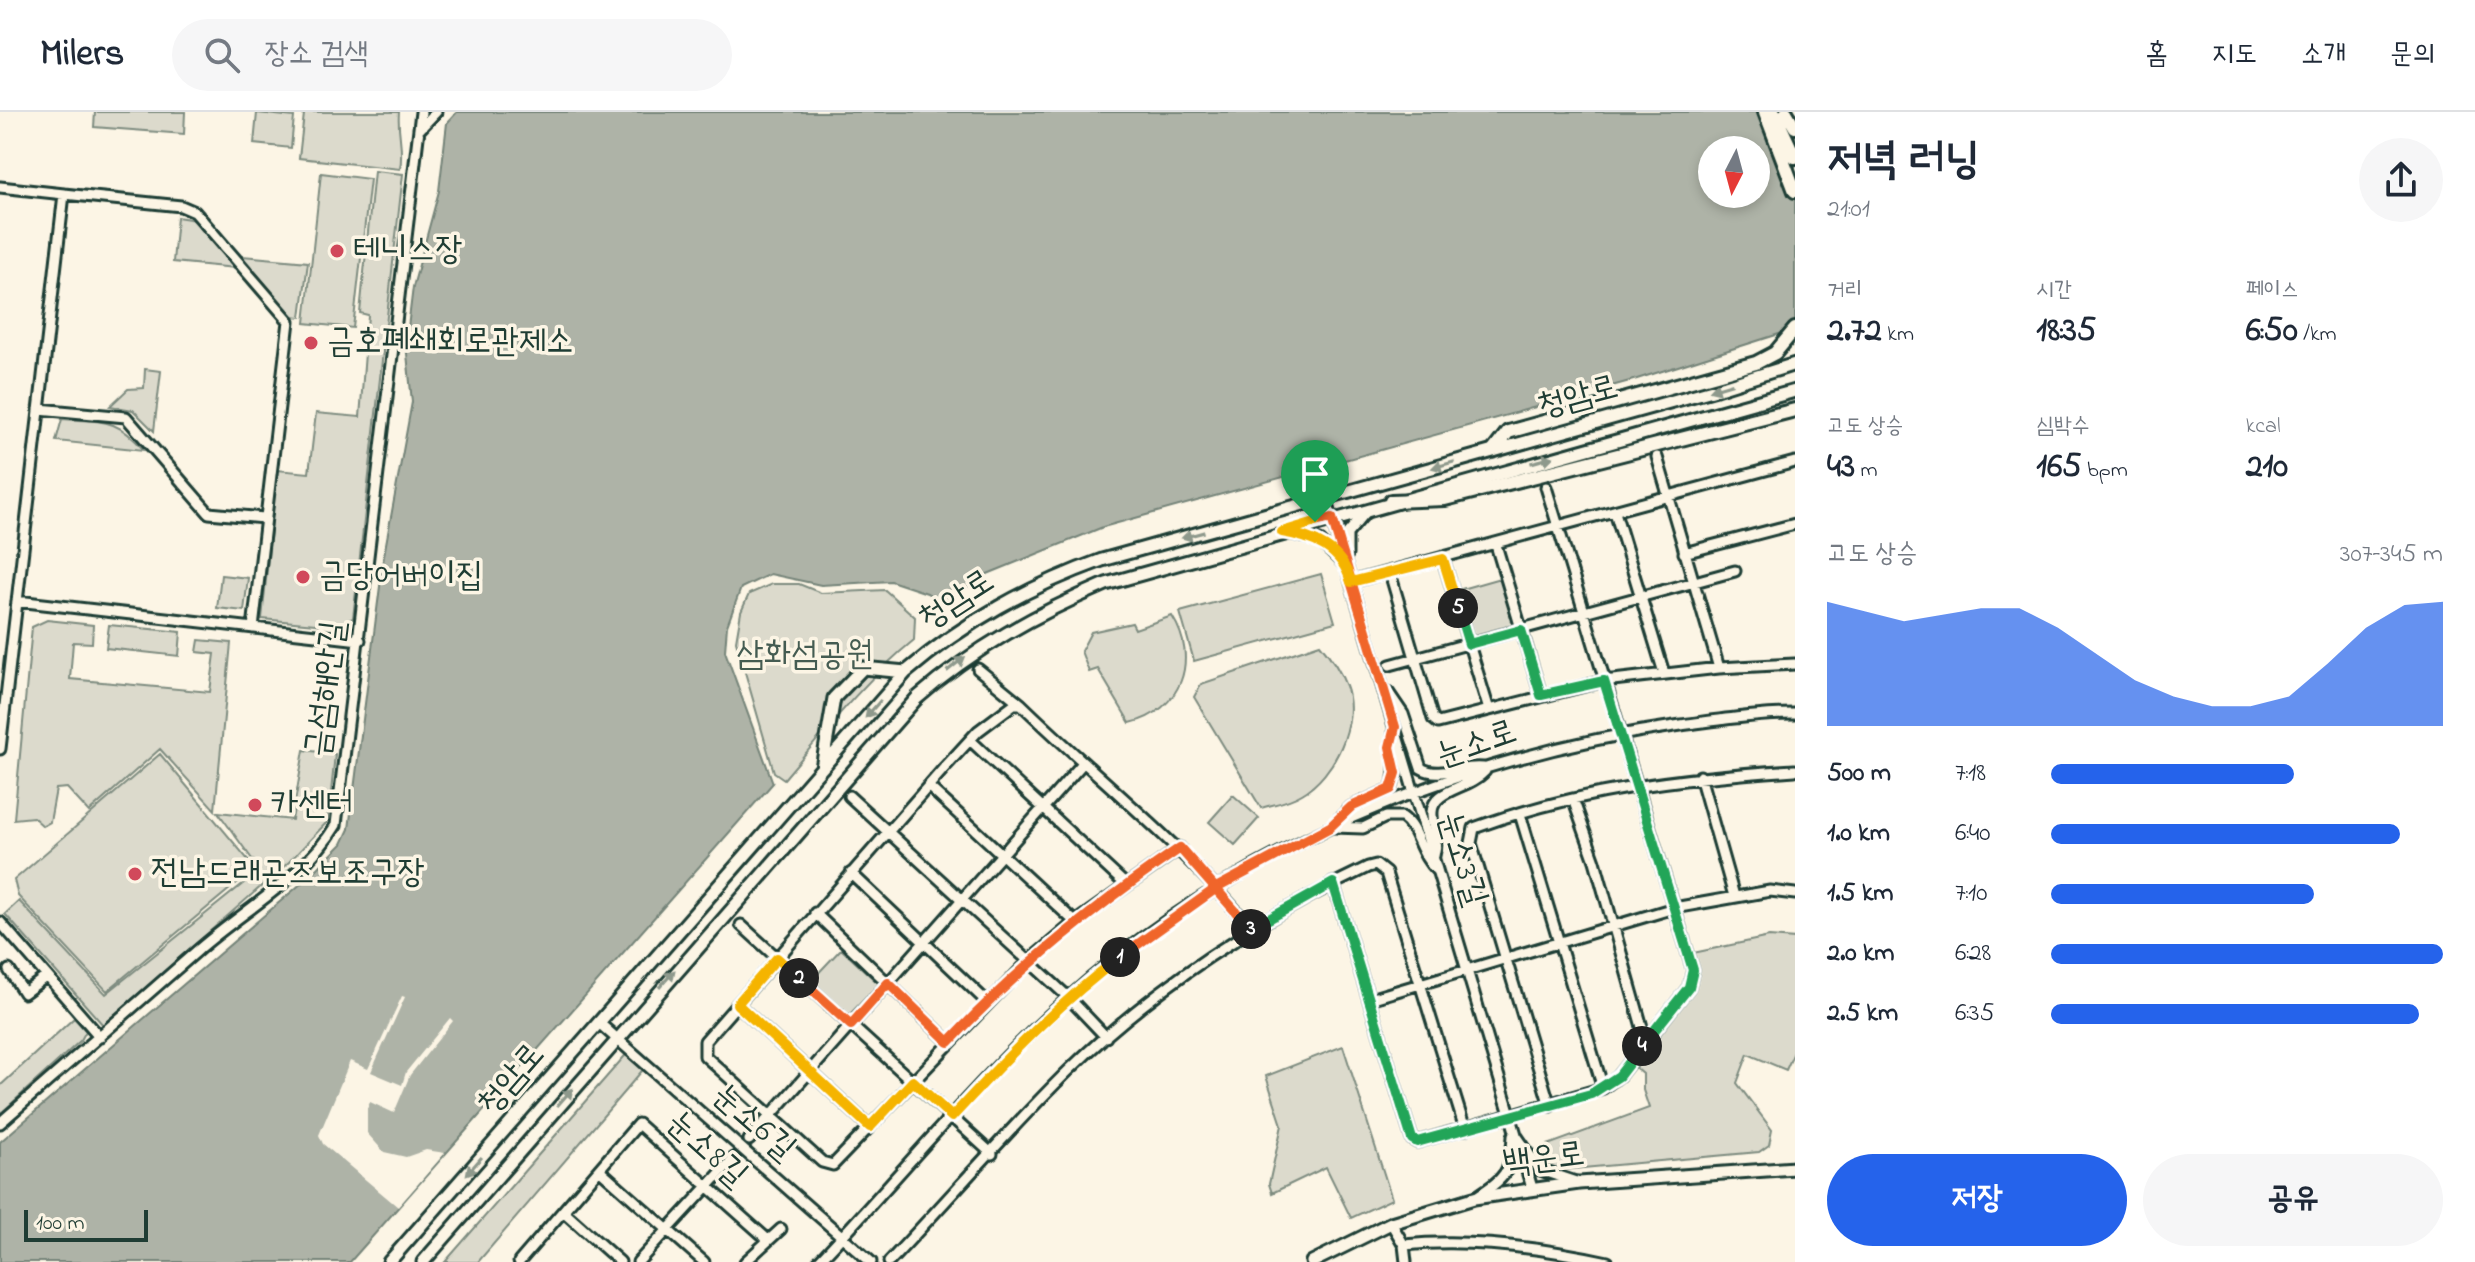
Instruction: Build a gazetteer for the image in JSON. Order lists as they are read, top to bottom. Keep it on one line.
{"streets":{"main road":["청암로","백운로"],"street":["금섬해안길","눈소로","눈소3길","눈소6길","눈소8길"]},"crossings":[["청암로","눈소3길"],["청암로","눈소6길"],["눈소로","눈소3길"],["눈소로","눈소6길"],["눈소3길","백운로"]],"parks":["삼화섬공원"],"places":["테니스장","금호폐쇄회로관제소","금당어버이집","카센터","전남드래곤즈보조구장"],"scale_bar":"100 m","north":"bottom","page":{"header":"Milers","search":"장소 검색","nav":["홈","지도","소개","문의"],"heading":["저녁 러닝","21:01"],"stats":[["거리","2.72 km"],["시간","18:35"],["페이스","6:50 /km"],["고도 상승","43 m"],["심박수","165 bpm"],["kcal","210"]],"chart":["고도 상승","307–345 m"],"pins":["5","3","1","2","4"],"list":[{"name":"500 m","note":"7:18"},{"name":"1.0 km","note":"6:40"},{"name":"1.5 km","note":"7:10"},{"name":"2.0 km","note":"6:28"},{"name":"2.5 km","note":"6:35"}],"buttons":["저장","공유"],"scale":"100 m"}}
